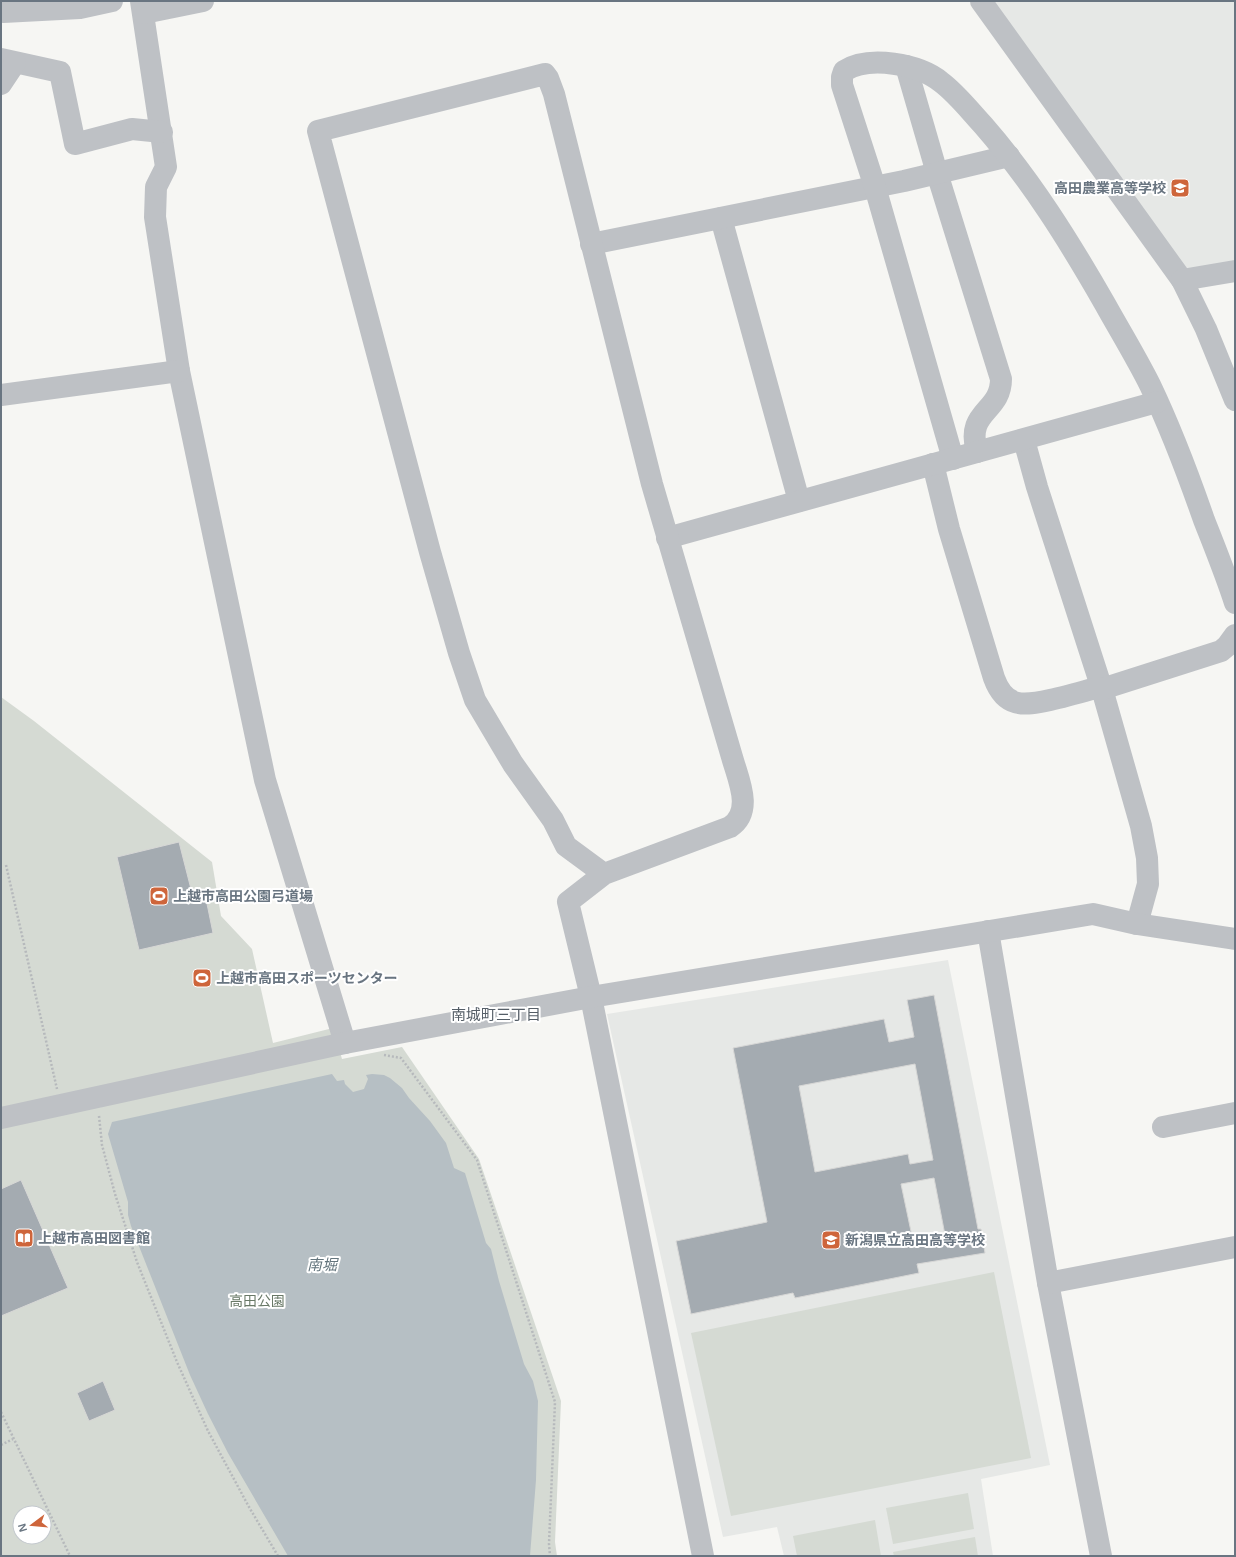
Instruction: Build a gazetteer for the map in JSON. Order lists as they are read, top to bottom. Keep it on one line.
{"districts":["南城町三丁目"],"water":["南堀"],"parks":["高田公園"],"places":{"school or university":["高田農業高等学校","新潟県立高田高等学校"],"sports":["上越市高田公園弓道場","上越市高田スポーツセンター"],"library":["上越市高田図書館"]},"north":"left"}
